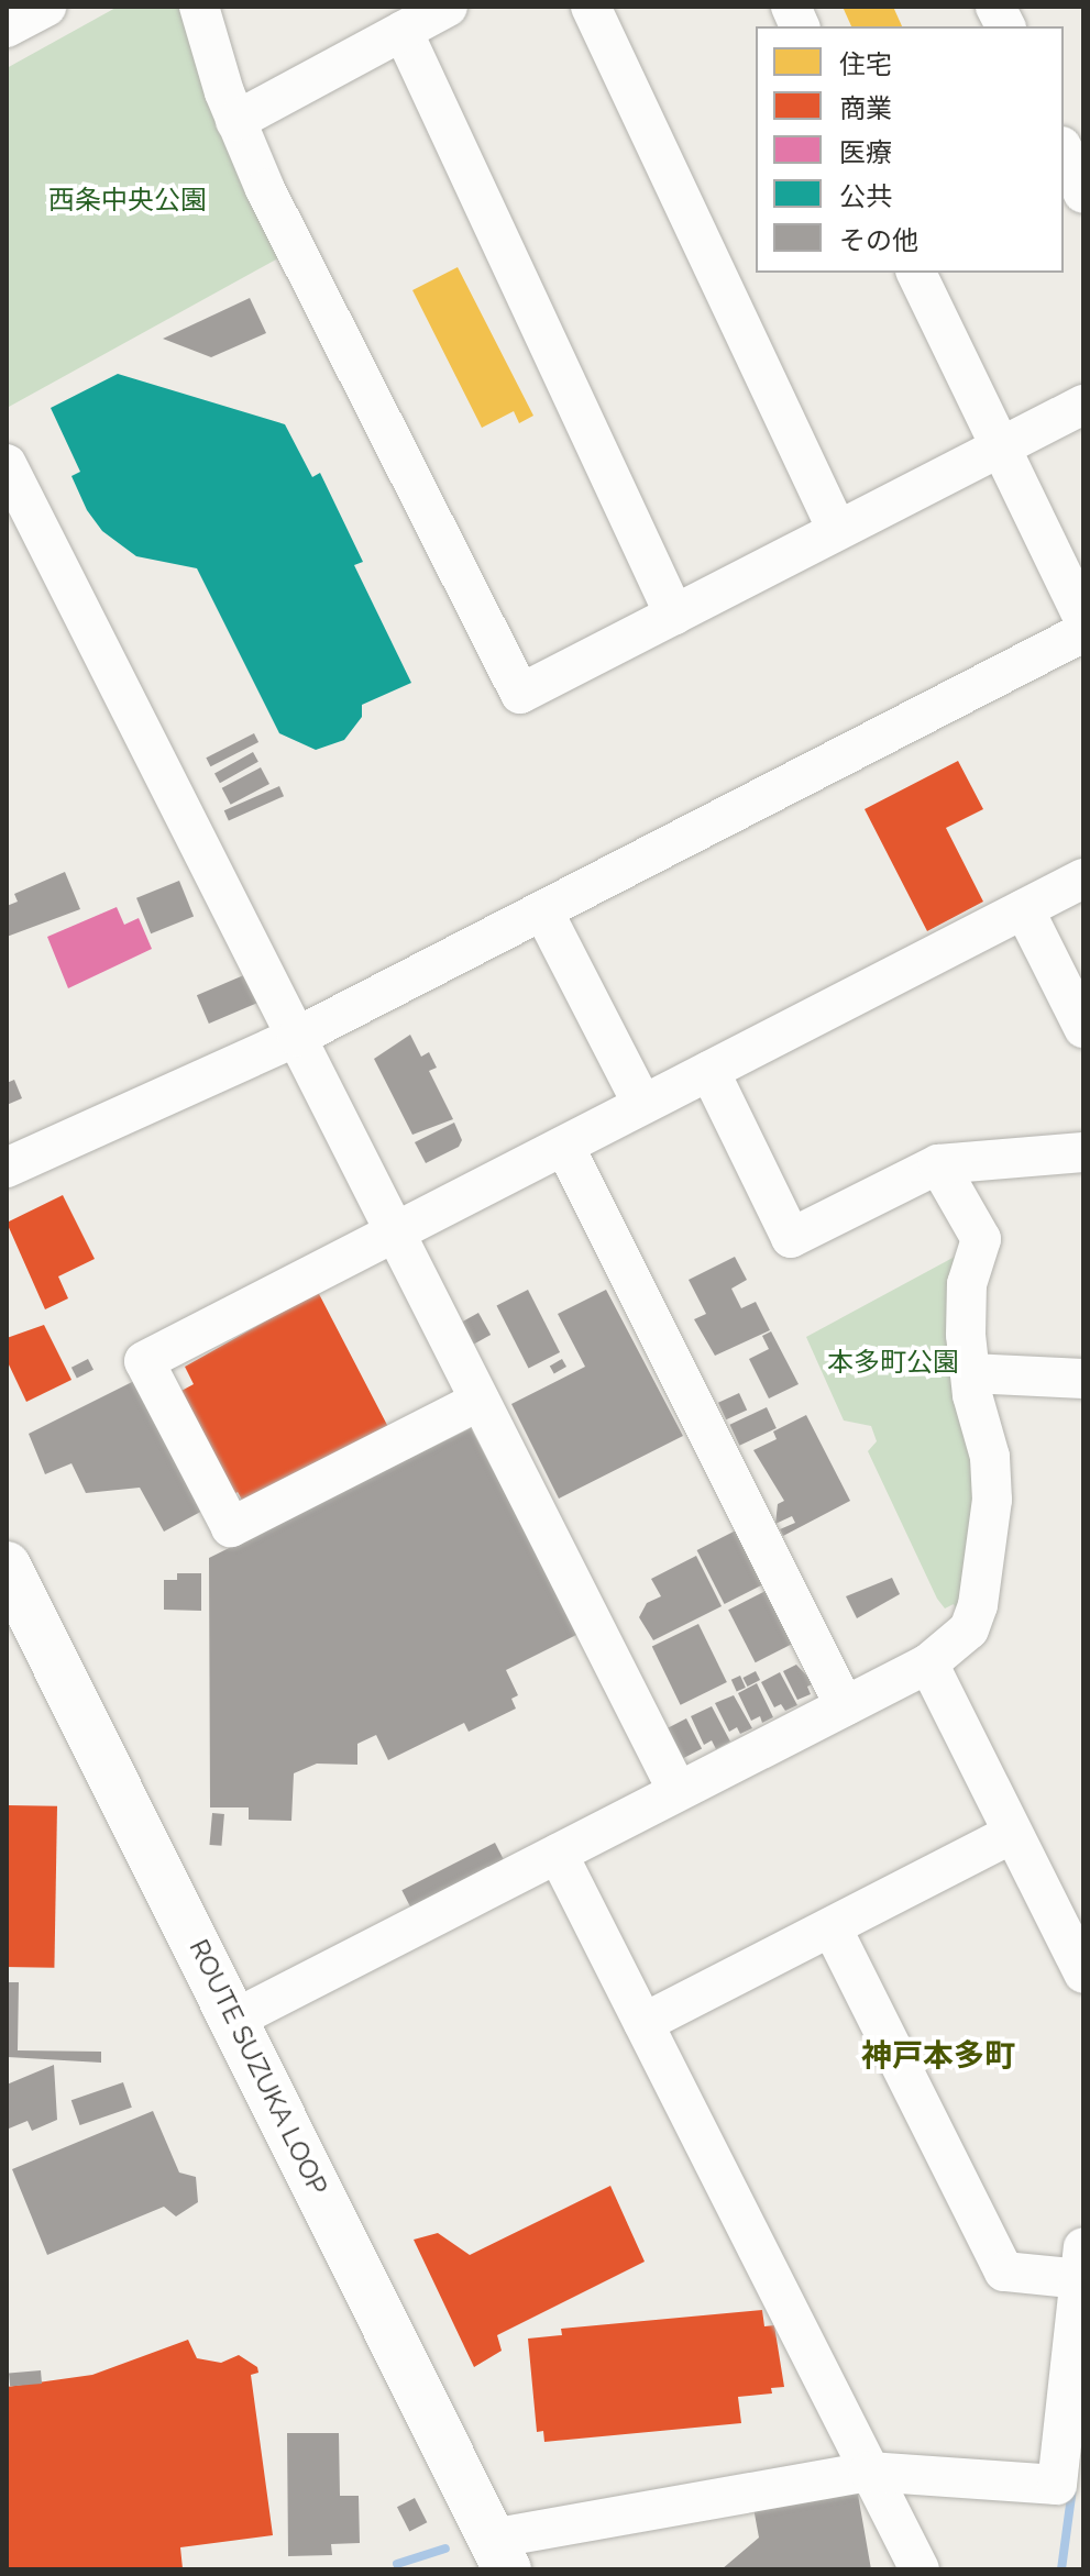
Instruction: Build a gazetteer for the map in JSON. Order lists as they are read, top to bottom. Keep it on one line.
{"streets":{"main road":["ROUTE SUZUKA LOOP"]},"districts":["神戸本多町"],"parks":["西条中央公園","本多町公園"],"legend":["住宅","商業","医療","公共","その他"]}
